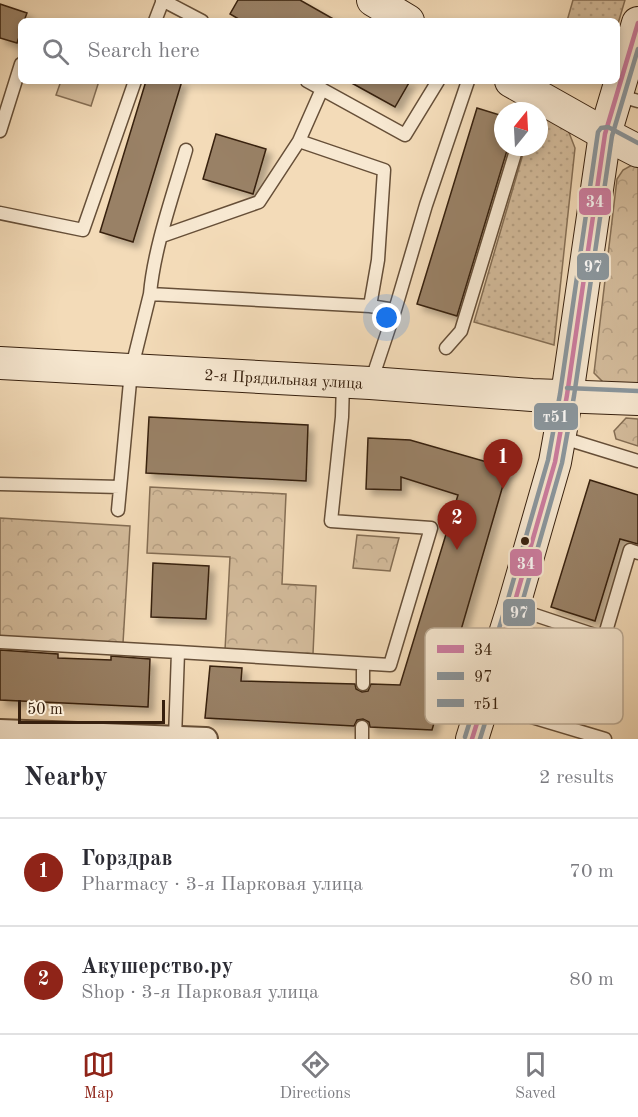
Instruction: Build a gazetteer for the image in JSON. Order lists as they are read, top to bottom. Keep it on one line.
{"streets":{"street":["2-я Прядильная улица"]},"lines":["transit line 34","transit line 97","transit line т51"],"legend":["34","97","т51"],"scale_bar":"50 m","north":"top","page":{"search":"Search here","pins":["1","2"],"scale":"50 m","heading":["Nearby","2 results"],"list":[{"mark":"1","name":"Горздрав","note":"Pharmacy · 3-я Парковая улица","value":"70 m"},{"mark":"2","name":"Акушерство.ру","note":"Shop · 3-я Парковая улица","value":"80 m"}],"nav":["Map","Directions","Saved"]}}
